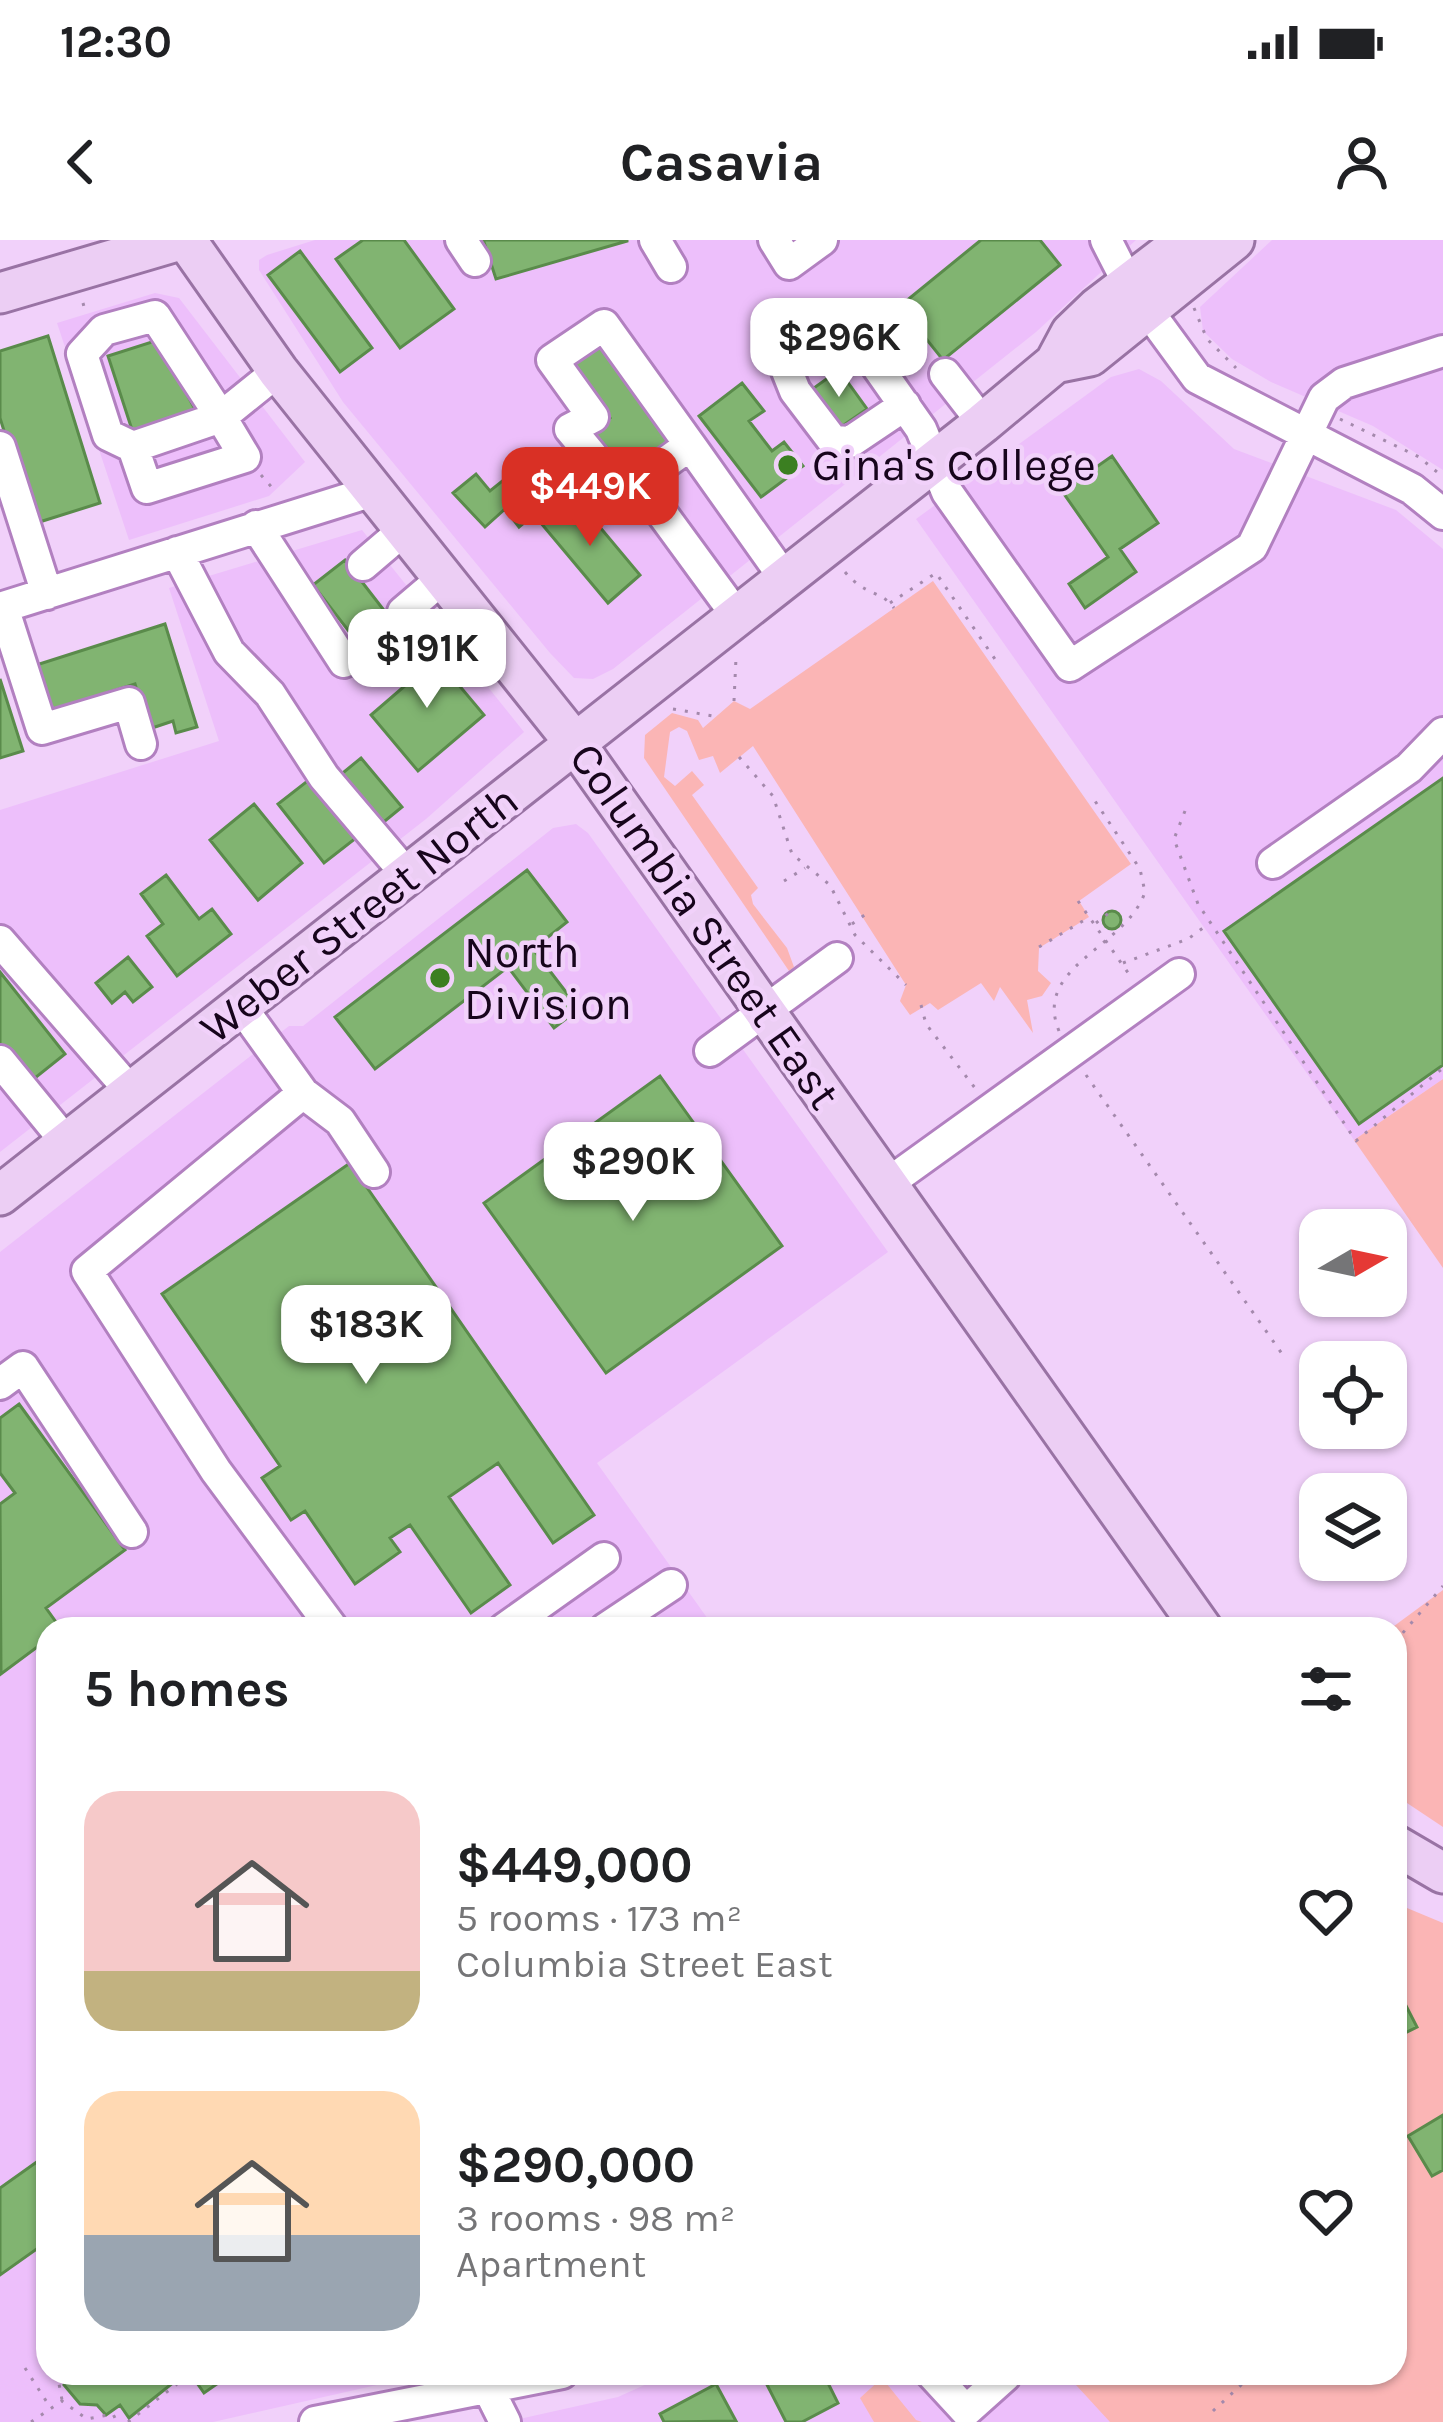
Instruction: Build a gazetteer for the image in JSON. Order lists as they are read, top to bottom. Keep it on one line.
{"streets":{"main road":["Weber Street North","Columbia Street East"]},"crossings":[["Weber Street North","Columbia Street East"]],"places":["Gina's College","North Division"],"north":"right","page":{"status":"12:30","header":"Casavia","price":["$296K","$449K","$191K","$290K","$183K"],"heading":"5 homes","list":[{"name":"$449,000","note":"5 rooms · 173 m² · Columbia Street East"},{"name":"$290,000","note":"3 rooms · 98 m² · Apartment"}]}}
